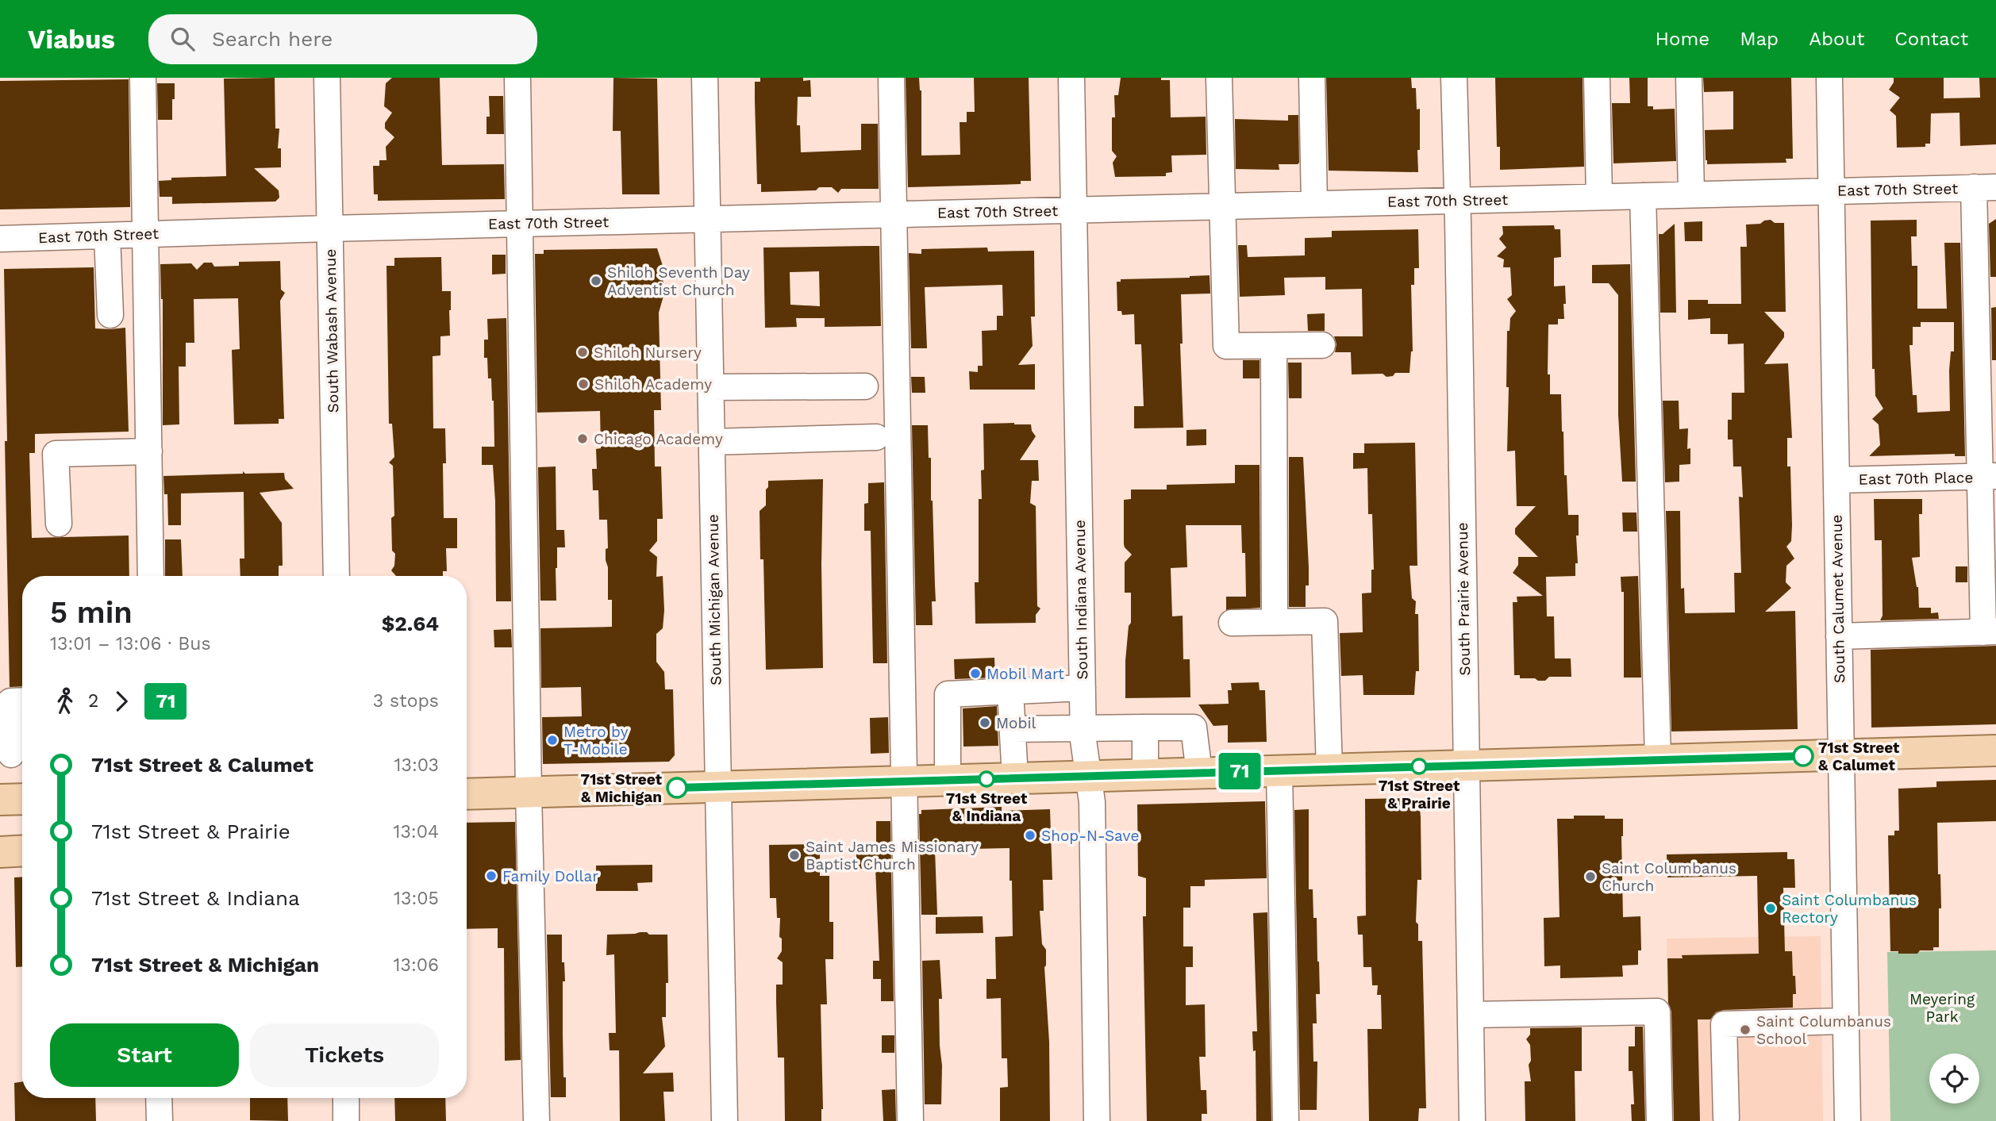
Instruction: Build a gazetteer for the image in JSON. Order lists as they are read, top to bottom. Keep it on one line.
{"streets":{"street":["East 70th Street","South Wabash Avenue","East 70th Place","South Prairie Avenue","South Calumet Avenue","South Michigan Avenue","South Indiana Avenue"]},"crossings":[["East 70th Street","South Wabash Avenue"],["East 70th Street","South Prairie Avenue"],["East 70th Street","South Calumet Avenue"],["East 70th Street","South Michigan Avenue"],["East 70th Street","South Indiana Avenue"],["East 70th Place","South Calumet Avenue"]],"parks":["Meyering Park"],"places":["Shiloh Seventh Day Adventist Church","Shiloh Nursery","Shiloh Academy","Chicago Academy","Mobil Mart","Mobil","Metro by T-Mobile","71st Street & Calumet","71st Street & Prairie","71st Street & Indiana","71st Street & Michigan","Shop-N-Save","Saint James Missionary Baptist Church","Family Dollar","Saint Columbanus Church","Saint Columbanus Rectory","Saint Columbanus School"],"lines":["bus line 71"],"page":{"header":"Viabus","search":"Search here","nav":["Home","Map","About","Contact"],"on_map":"71","heading":["5 min","13:01 – 13:06 · Bus","$2.64"],"legs":["2","71","3 stops"],"list":[{"name":"71st Street & Calumet","value":"13:03"},{"name":"71st Street & Prairie","value":"13:04"},{"name":"71st Street & Indiana","value":"13:05"},{"name":"71st Street & Michigan","value":"13:06"}],"buttons":["Start","Tickets"]}}
